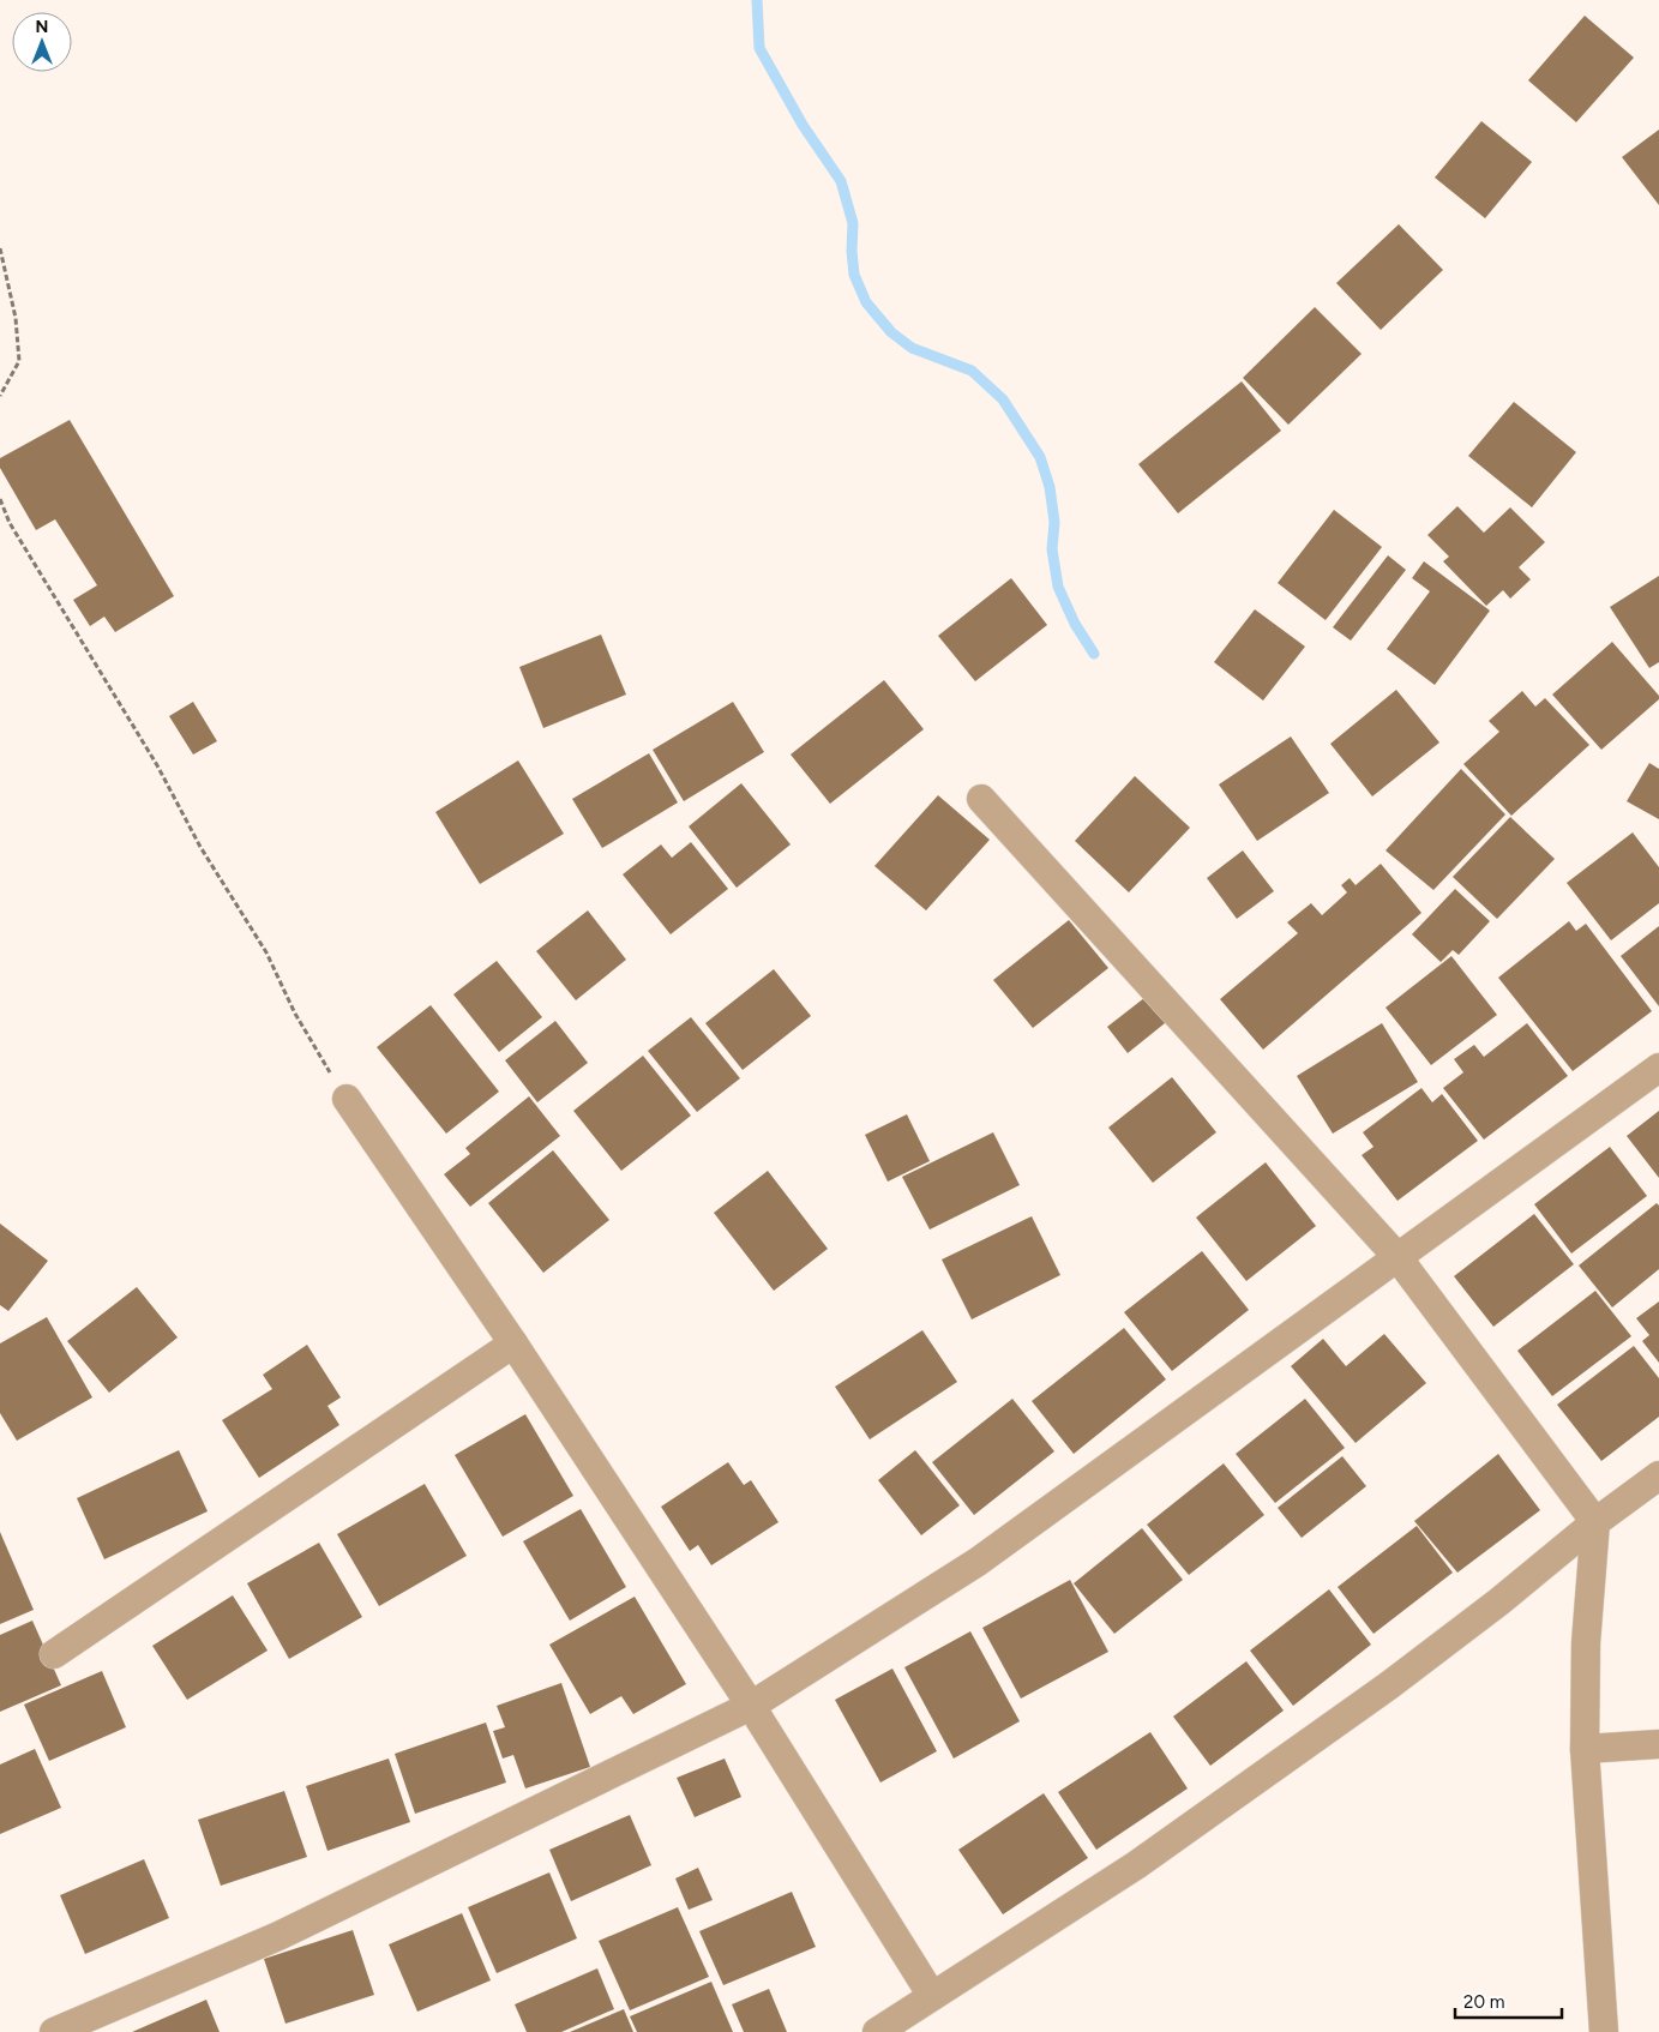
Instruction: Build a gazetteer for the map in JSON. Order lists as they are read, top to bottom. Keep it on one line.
{"scale_bar":"20 m","north":"top"}
